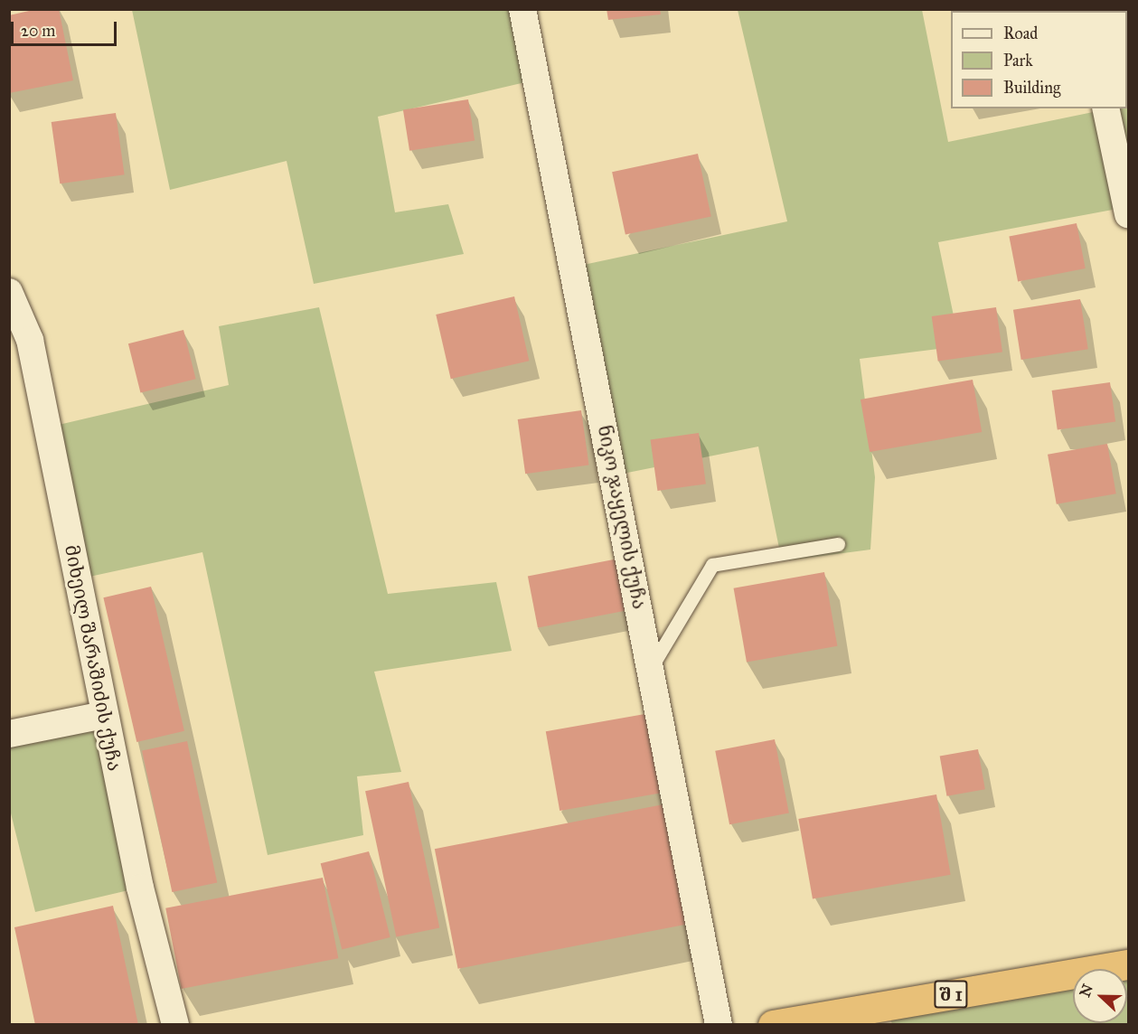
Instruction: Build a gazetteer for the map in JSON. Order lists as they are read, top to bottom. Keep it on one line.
{"streets":{"highway":["შ 1"],"street":["ნიკო ჯაყელის ქუჩა","მიხეილ შარაშიძის ქუჩა"]},"legend":["Road","Park","Building"],"scale_bar":"20 m","north":"left"}
